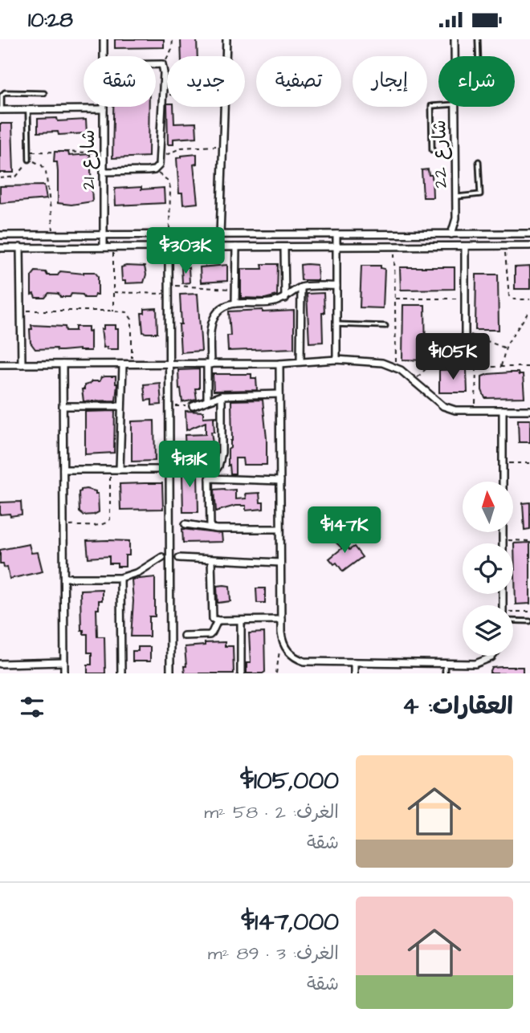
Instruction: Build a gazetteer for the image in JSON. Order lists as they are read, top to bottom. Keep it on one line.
{"streets":{"street":["شارع 22","شارع 21"]},"north":"top","page":{"status":"10:28","chip":["شراء","إيجار","تصفية","جديد","شقة"],"price":["$303K","$105K","$131K","$147K"],"heading":"العقارات: 4","list":[{"name":"$105,000","note":"الغرف: 2 · 58 m² · شقة"},{"name":"$147,000","note":"الغرف: 3 · 89 m² · شقة"}]}}
